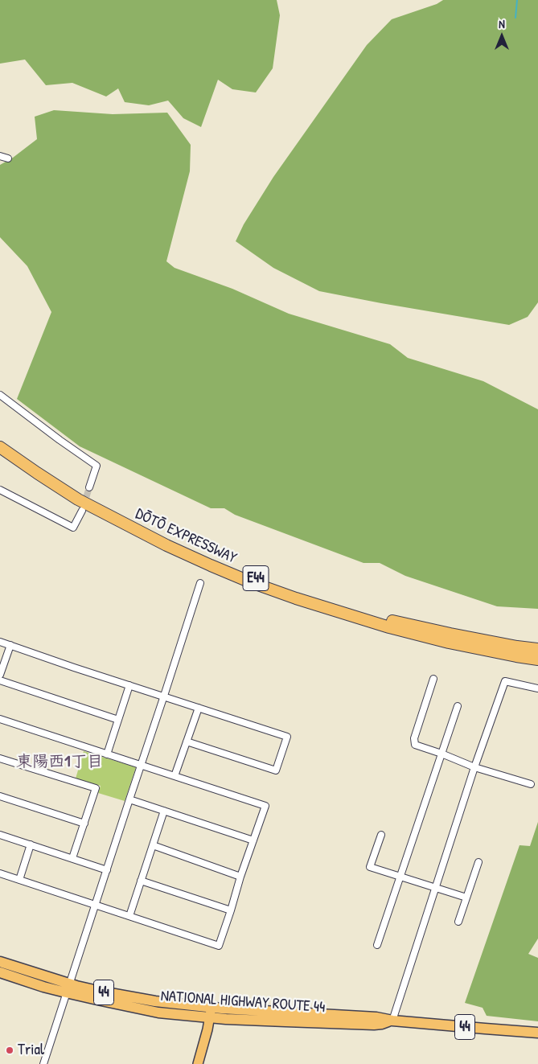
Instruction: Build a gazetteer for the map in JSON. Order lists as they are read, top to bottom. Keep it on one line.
{"streets":{"highway":["DŌTŌ EXPRESSWAY","E44","44","NATIONAL HIGHWAY ROUTE 44"]},"districts":["東陽西1丁目"],"places":["Trial"],"north":"top"}
